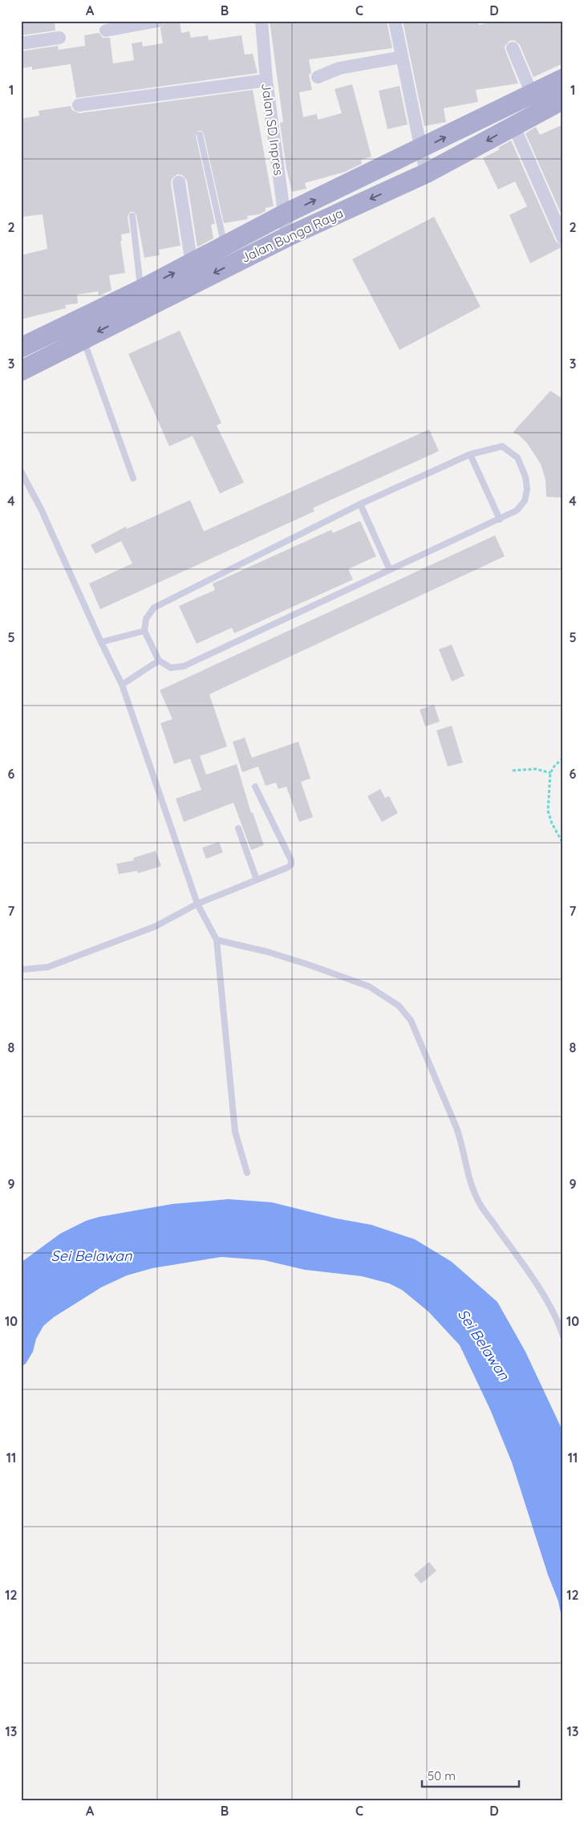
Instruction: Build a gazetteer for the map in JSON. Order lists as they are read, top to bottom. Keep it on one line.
{"streets":{"main road":["Jalan Bunga Raya"],"street":["Jalan SD Inpres"]},"crossings":[["Jalan SD Inpres","Jalan Bunga Raya"]],"water":["Sei Belawan"],"scale_bar":"50 m","grid":{"columns":["A","B","C","D"],"rows":["1","2","3","4","5","6","7","8","9","10","11","12","13"]}}
